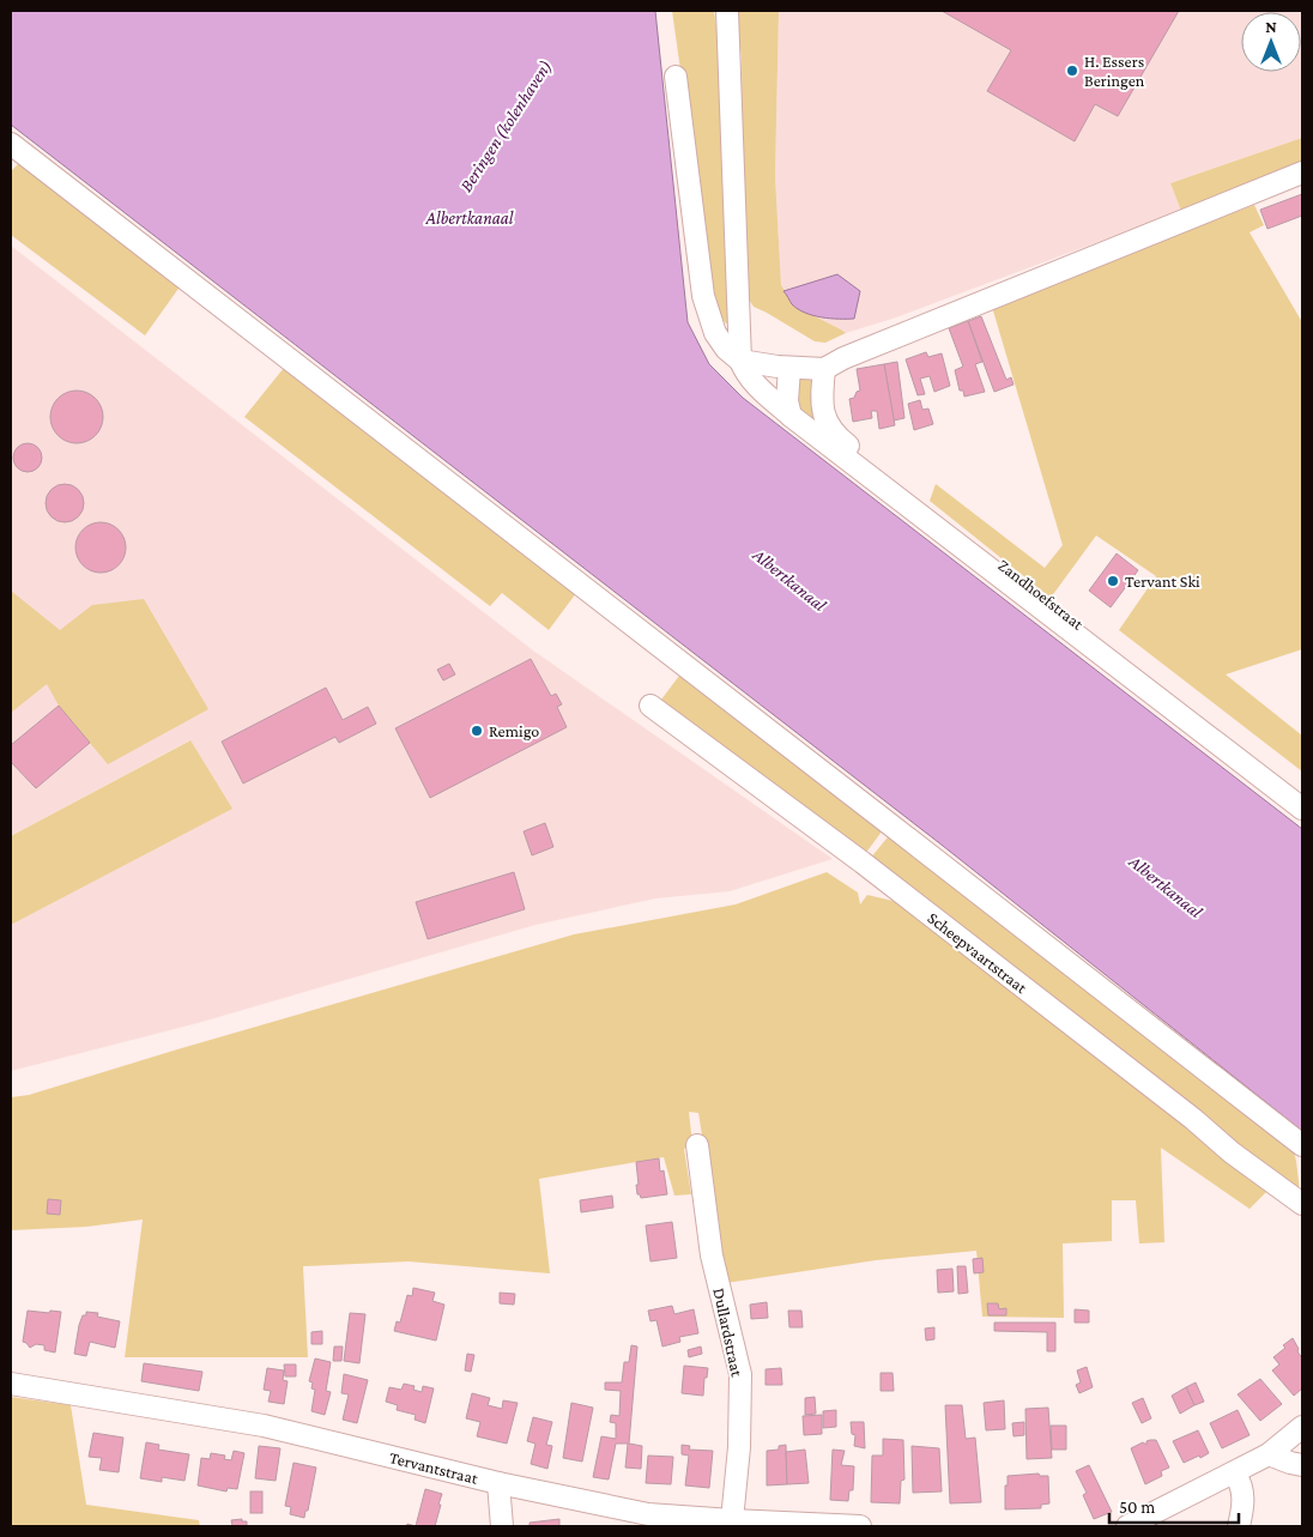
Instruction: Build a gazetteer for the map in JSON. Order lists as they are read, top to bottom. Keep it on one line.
{"streets":{"street":["Zandhoefstraat","Scheepvaartstraat","Dullardstraat","Tervantstraat"]},"crossings":[["Dullardstraat","Tervantstraat"]],"water":["Beringen (kolenhaven)","Albertkanaal"],"places":["H. Essers Beringen","Tervant Ski","Remigo"],"scale_bar":"50 m","north":"top"}
